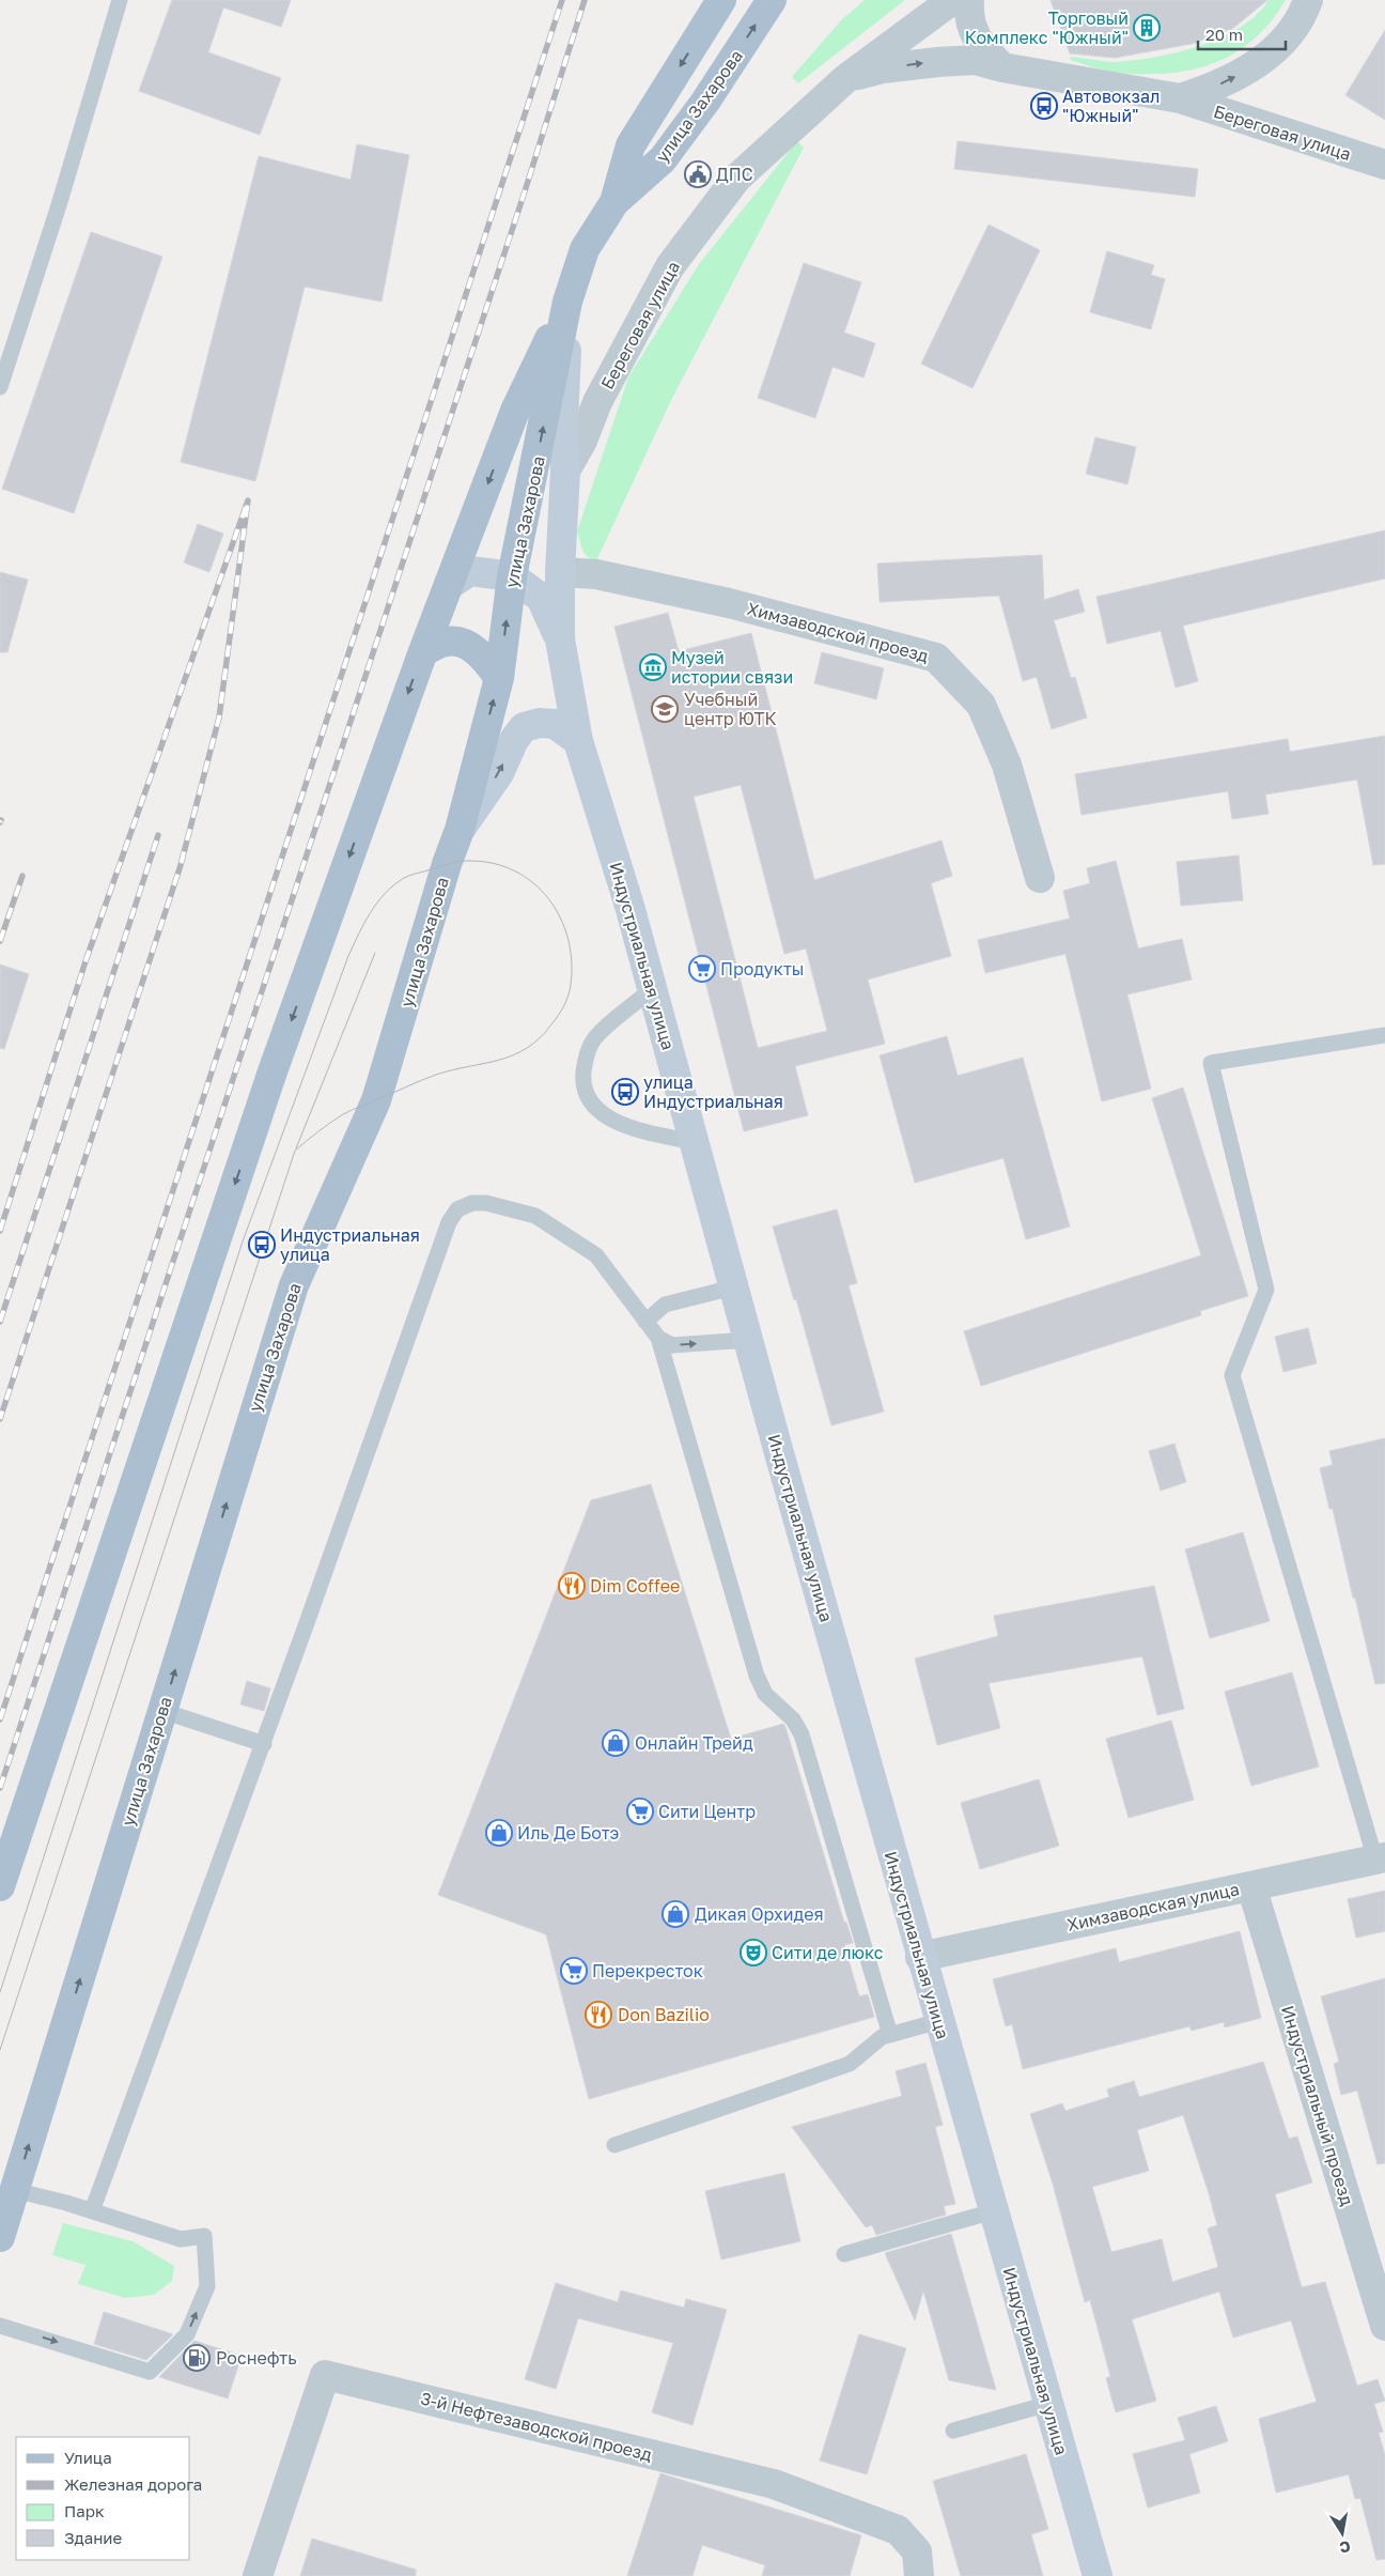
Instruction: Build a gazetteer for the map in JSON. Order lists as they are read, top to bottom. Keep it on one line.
{"streets":{"main road":["улица Захарова","Индустриальная улица"],"street":["Береговая улица","Химзаводской проезд","Химзаводская улица","Индустриальный проезд","3-й Нефтезаводской проезд"]},"crossings":[["улица Захарова","Индустриальная улица"],["Береговая улица","Индустриальная улица"],["Химзаводской проезд","Индустриальная улица"],["Индустриальная улица","Химзаводская улица"],["Химзаводская улица","Индустриальный проезд"]],"places":{"building":["Торговый Комплекс \"Южный\""],"bus stop":["Автовокзал \"Южный\"","улица Индустриальная","Индустриальная улица"],"public building":["ДПС"],"museum":["Музей истории связи"],"school or university":["Учебный центр ЮТК"],"supermarket":["Продукты","Сити Центр","Перекресток"],"restaurant":["Dim Coffee","Don Bazilio"],"shop":["Онлайн Трейд","Иль Де Ботэ","Дикая Орхидея"],"theatre":["Сити де люкс"],"fuel station":["Роснефть"]},"legend":["Улица","Железная дорога","Парк","Здание"],"scale_bar":"20 m","north":"bottom"}
